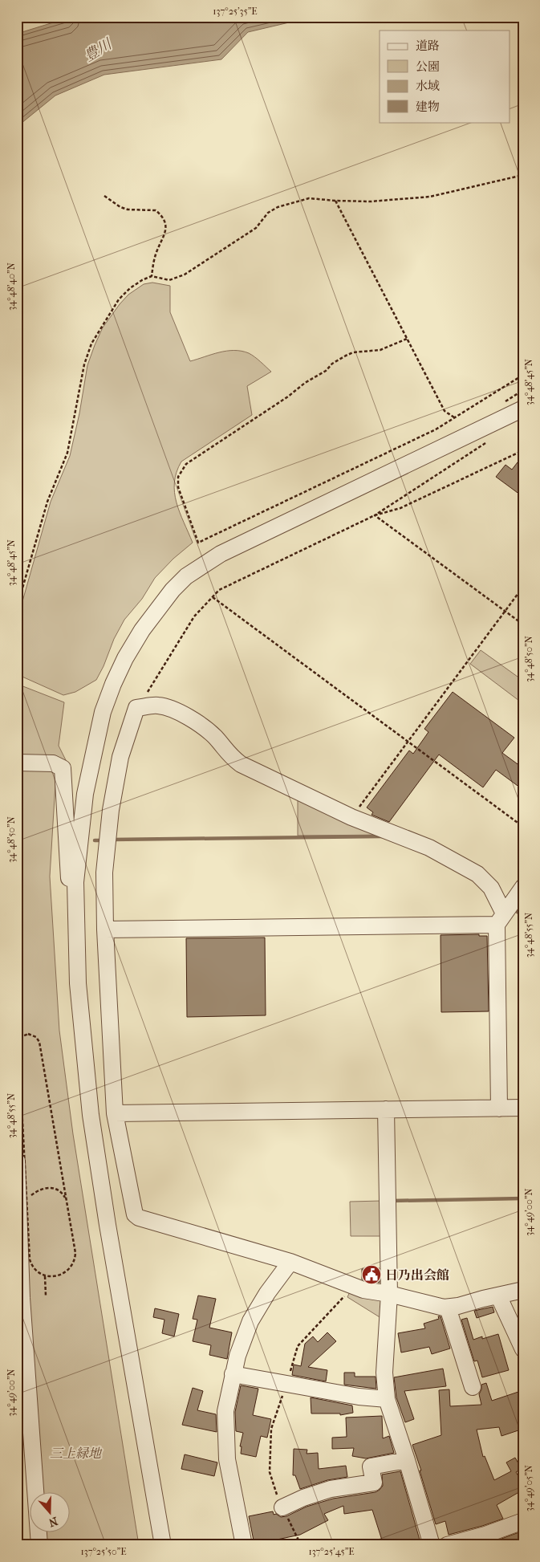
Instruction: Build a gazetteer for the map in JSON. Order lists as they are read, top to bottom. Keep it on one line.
{"water":["豊川"],"parks":["三上緑地"],"places":{"public building":["日乃出会館"]},"legend":["道路","公園","水域","建物"],"north":"bottom","coordinates":["137°25'35\"E","34°48'40\"N","34°48'45\"N","34°48'50\"N","34°48'55\"N","34°49'00\"N","34°49'05\"N","137°25'50\"E","137°25'45\"E"]}
